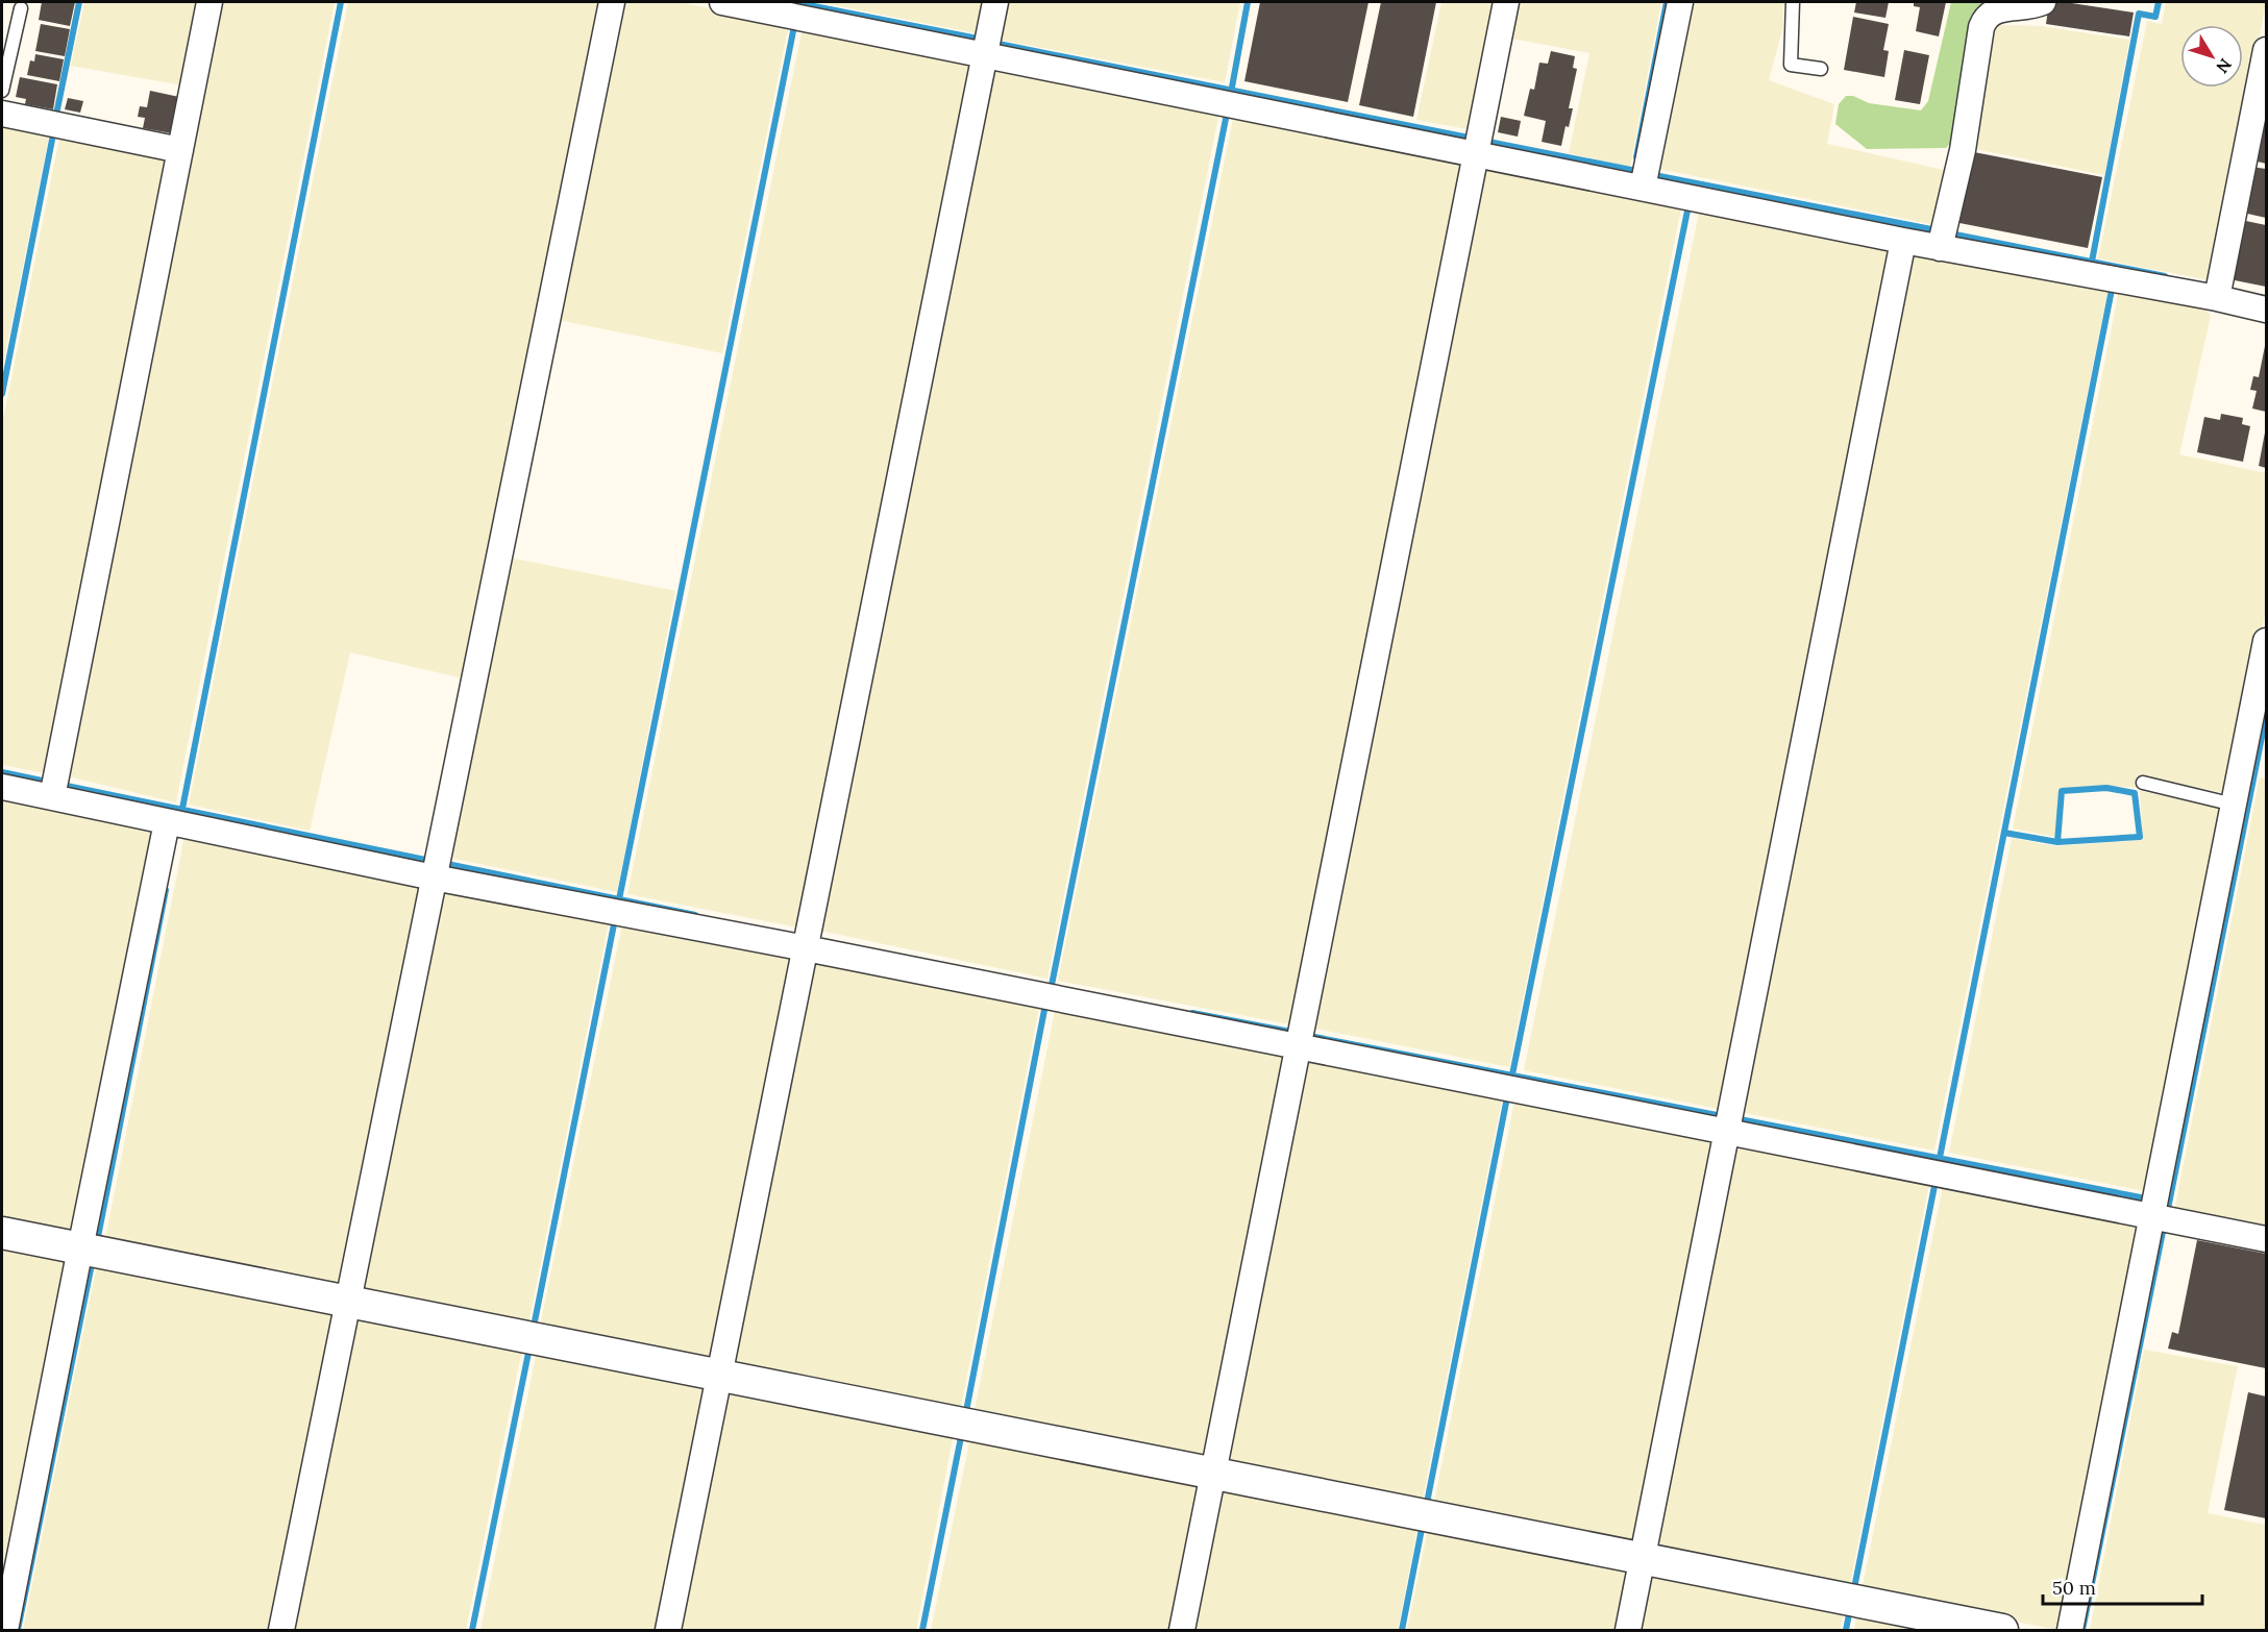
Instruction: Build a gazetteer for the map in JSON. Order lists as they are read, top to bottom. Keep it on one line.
{"scale_bar":"50 m","north":"bottom right"}
